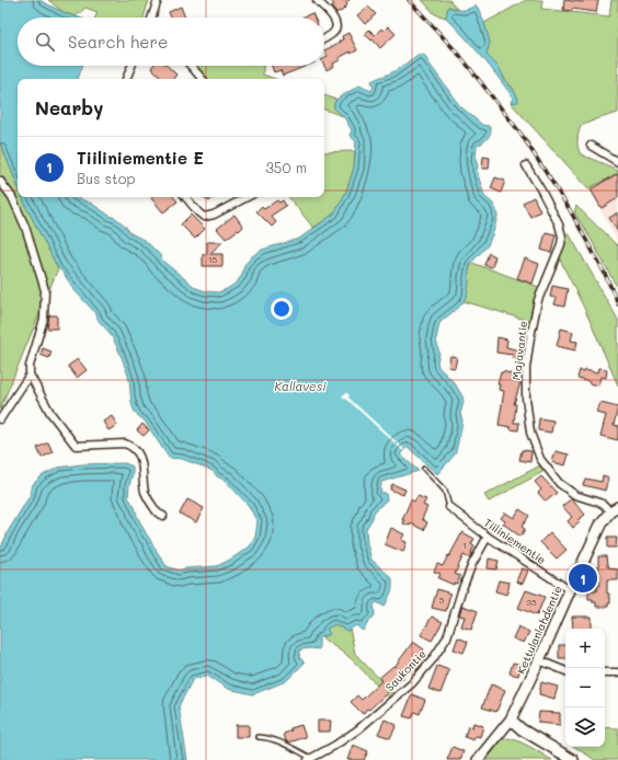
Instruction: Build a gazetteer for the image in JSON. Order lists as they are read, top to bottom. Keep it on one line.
{"streets":{"street":["Majavantie","Tiiliniementie","Kettulanlahdentie","Saukontie"]},"crossings":[["Majavantie","Kettulanlahdentie"],["Tiiliniementie","Kettulanlahdentie"],["Tiiliniementie","Saukontie"]],"water":["Kallavesi"],"house_numbers":["15","1","5","35"],"page":{"search":"Search here","heading":"Nearby","list":[{"mark":"1","name":"Tiiliniementie E","note":"Bus stop","value":"350 m"}],"pins":"1","map_buttons":["+","−"]}}
